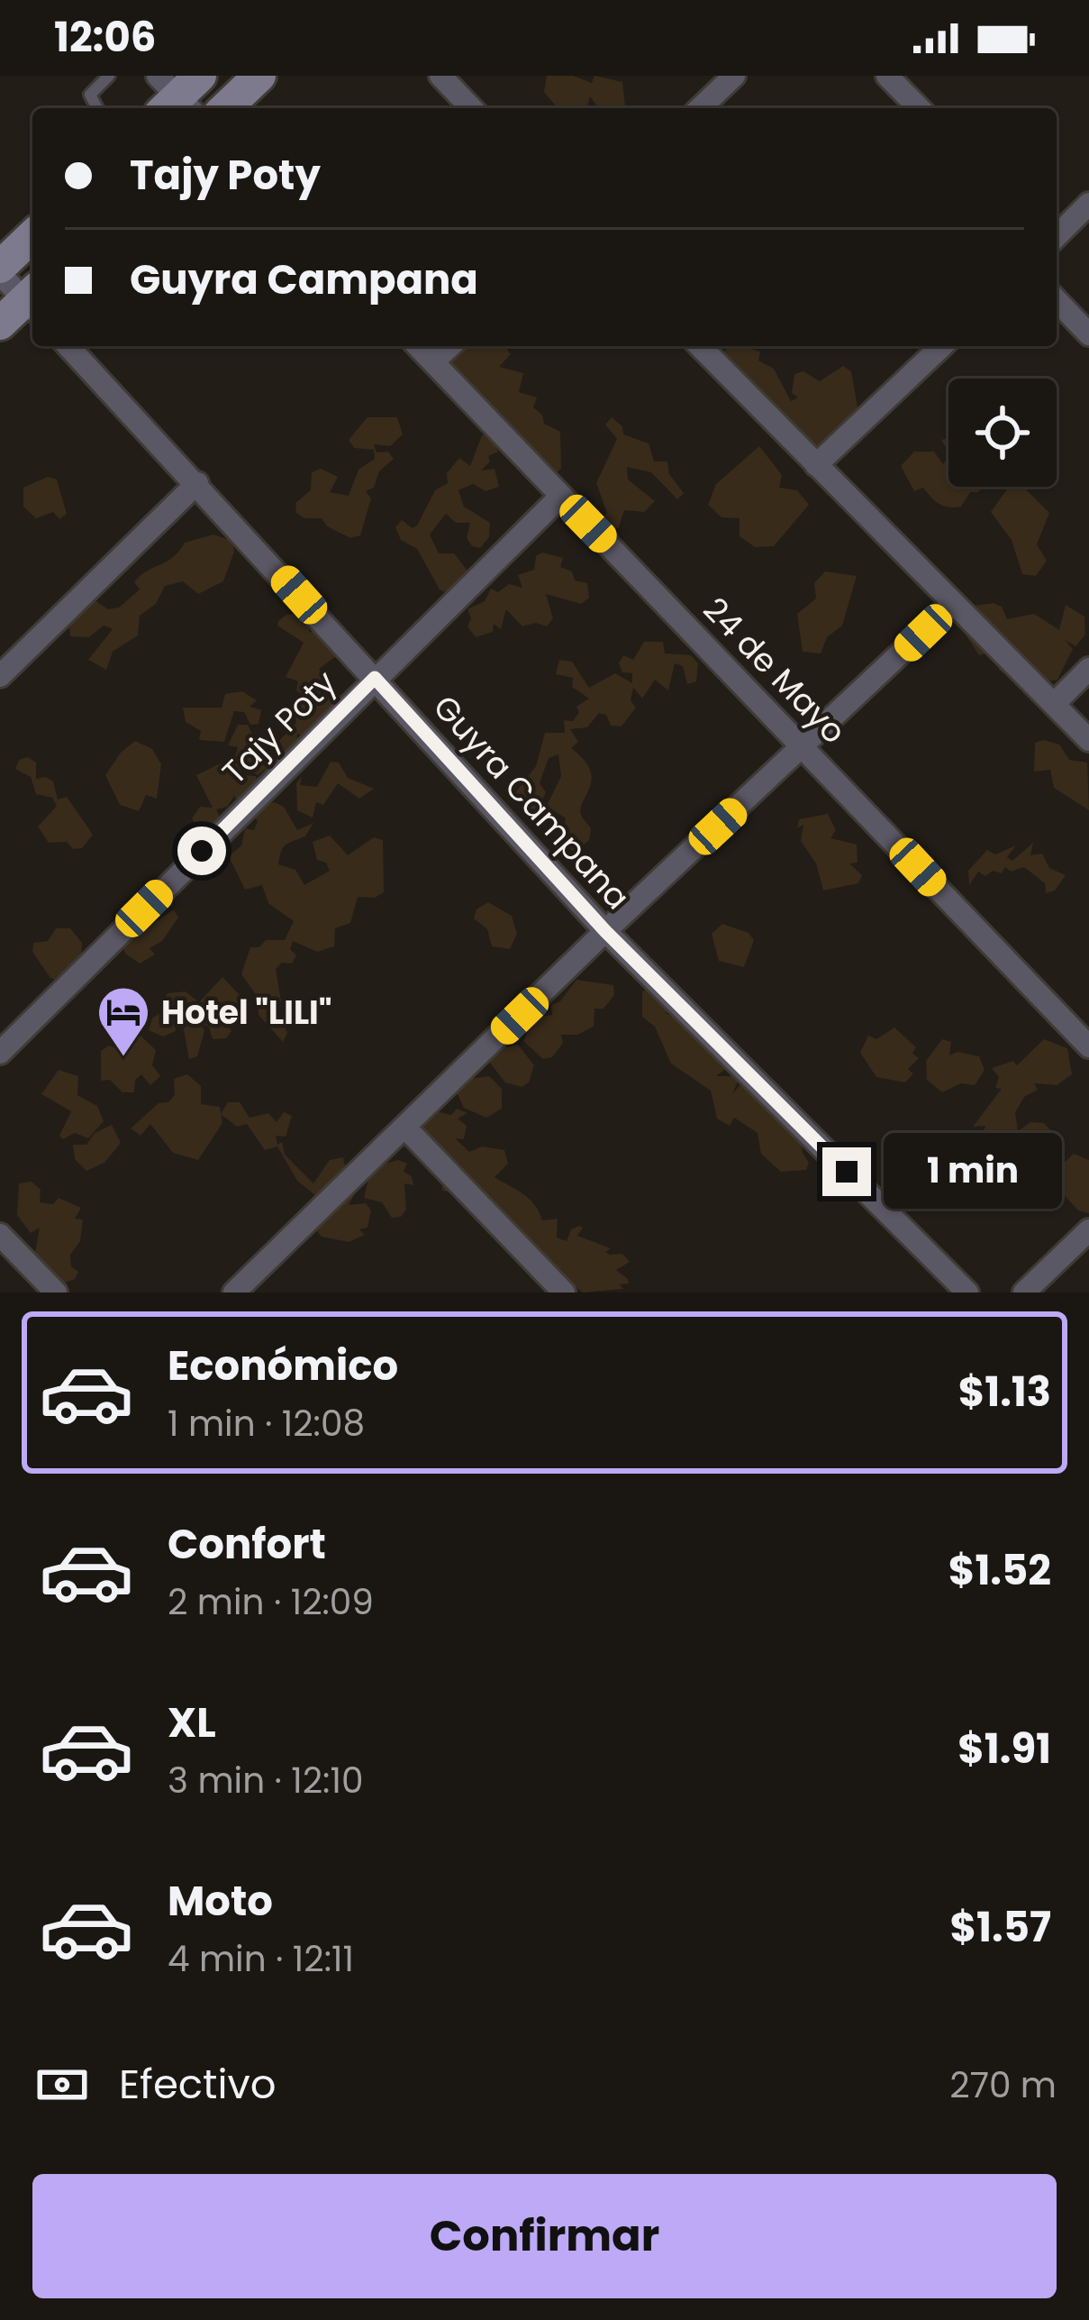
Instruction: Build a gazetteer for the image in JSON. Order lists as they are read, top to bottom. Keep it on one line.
{"streets":{"street":["24 de Mayo","Tajy Poty","Guyra Campana"]},"crossings":[["24 de Mayo","Tajy Poty"],["Tajy Poty","Guyra Campana"]],"places":{"hotel":["Hotel \"LILI\""]},"page":{"status":"12:06","banner":["Tajy Poty","Guyra Campana"],"bubble":"1 min","list":[{"name":"Económico","note":"1 min · 12:08","value":"$1.13"},{"name":"Confort","note":"2 min · 12:09","value":"$1.52"},{"name":"XL","note":"3 min · 12:10","value":"$1.91"},{"name":"Moto","note":"4 min · 12:11","value":"$1.57"}],"pay":["Efectivo","270 m"],"buttons":"Confirmar"}}
